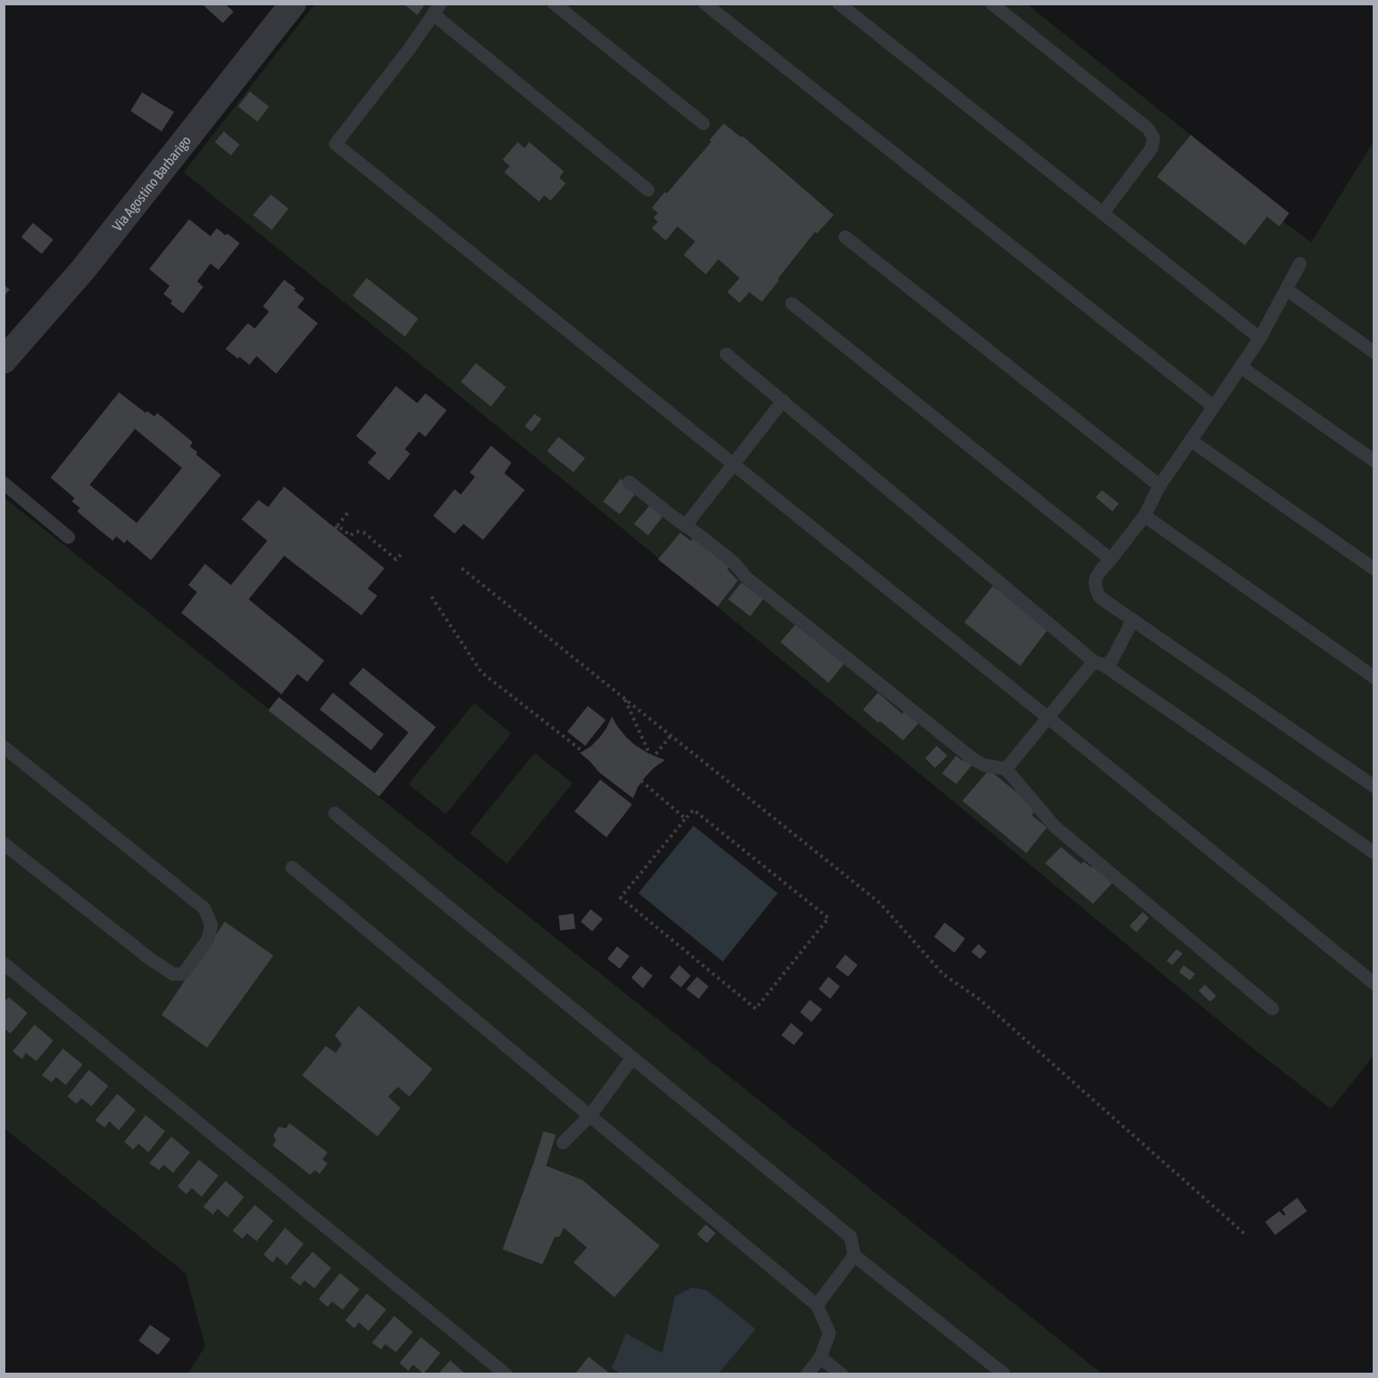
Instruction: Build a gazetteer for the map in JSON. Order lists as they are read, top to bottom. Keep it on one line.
{"streets":{"street":["Via Agostino Barbarigo"]}}
